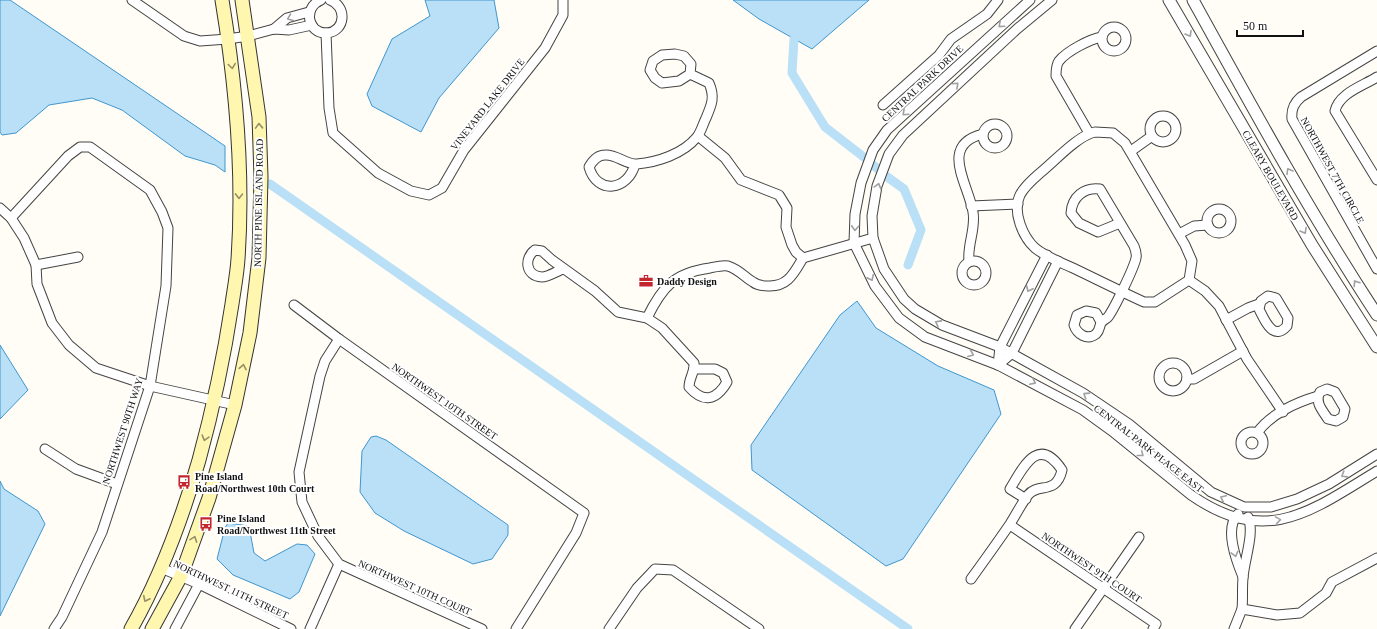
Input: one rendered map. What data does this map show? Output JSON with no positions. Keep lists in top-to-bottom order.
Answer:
{
  "streets": {
    "main road": ["NORTH PINE ISLAND ROAD"],
    "street": [
      "CENTRAL PARK DRIVE",
      "VINEYARD LAKE DRIVE",
      "NORTHWEST 7TH CIRCLE",
      "CLEARY BOULEVARD",
      "NORTHWEST 10TH STREET",
      "NORTHWEST 90TH WAY",
      "CENTRAL PARK PLACE EAST",
      "NORTHWEST 9TH COURT",
      "NORTHWEST 10TH COURT",
      "NORTHWEST 11TH STREET"
    ]
  },
  "crossings": [
    ["CENTRAL PARK DRIVE", "CENTRAL PARK PLACE EAST"],
    ["NORTH PINE ISLAND ROAD", "NORTHWEST 11TH STREET"]
  ],
  "places": {
    "office": ["Daddy Design"],
    "bus stop": ["Pine Island Road/Northwest 10th Court", "Pine Island Road/Northwest 11th Street"]
  },
  "scale_bar": "50 m"
}
